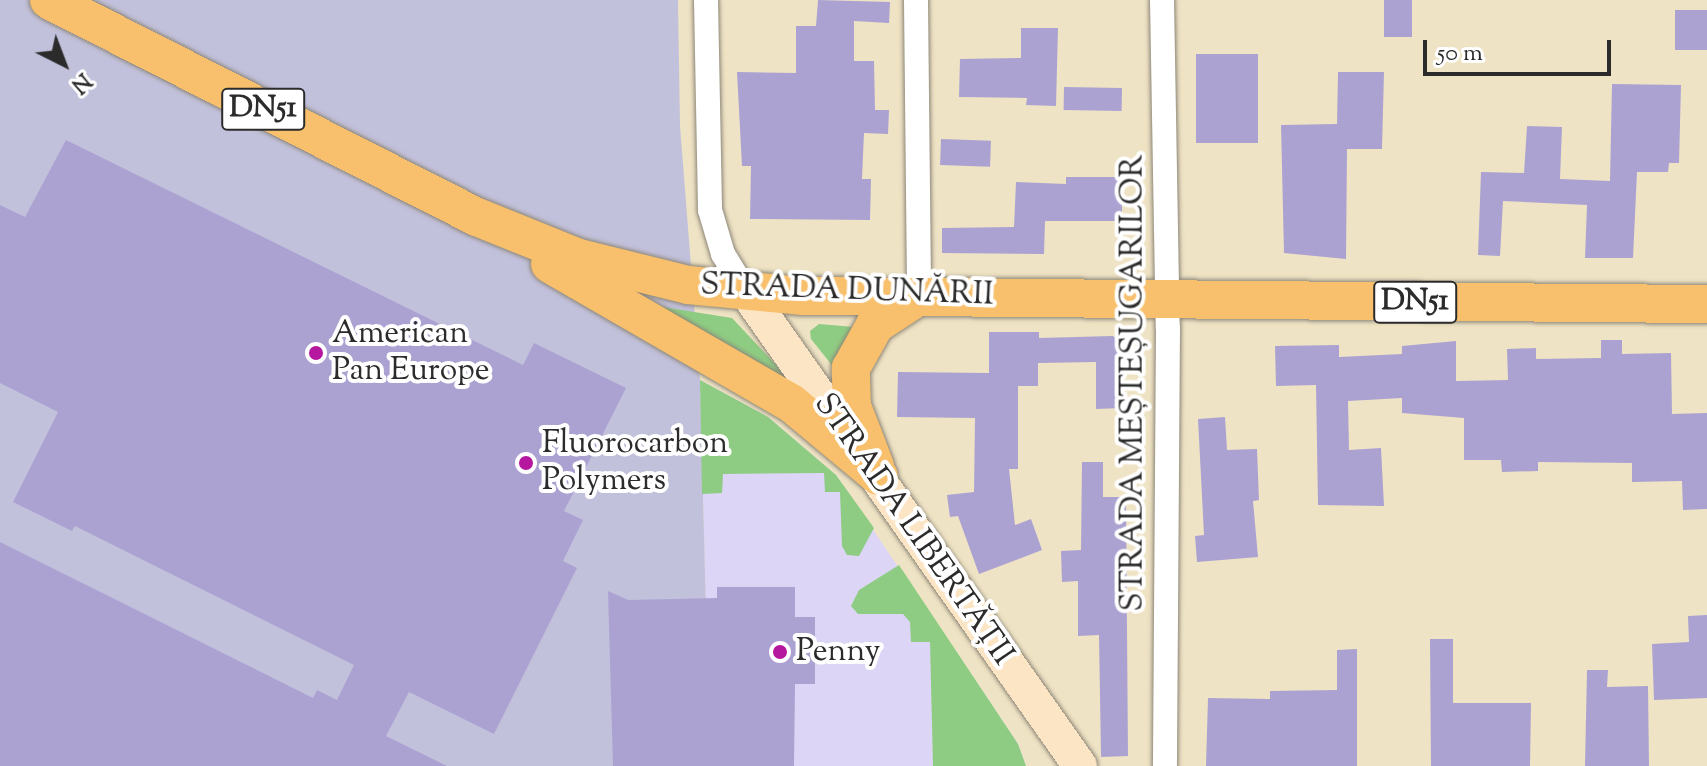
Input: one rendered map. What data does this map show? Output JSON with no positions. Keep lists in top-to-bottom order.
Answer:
{
  "streets": {
    "main road": ["DN51", "STRADA DUNĂRII"],
    "street": ["STRADA MEȘTEȘUGARILOR", "STRADA LIBERTĂȚII"]
  },
  "crossings": [
    ["STRADA DUNĂRII", "STRADA MEȘTEȘUGARILOR"],
    ["STRADA DUNĂRII", "STRADA LIBERTĂȚII"]
  ],
  "places": ["American Pan Europe", "Fluorocarbon Polymers", "Penny"],
  "scale_bar": "50 m",
  "north": "bottom right"
}
